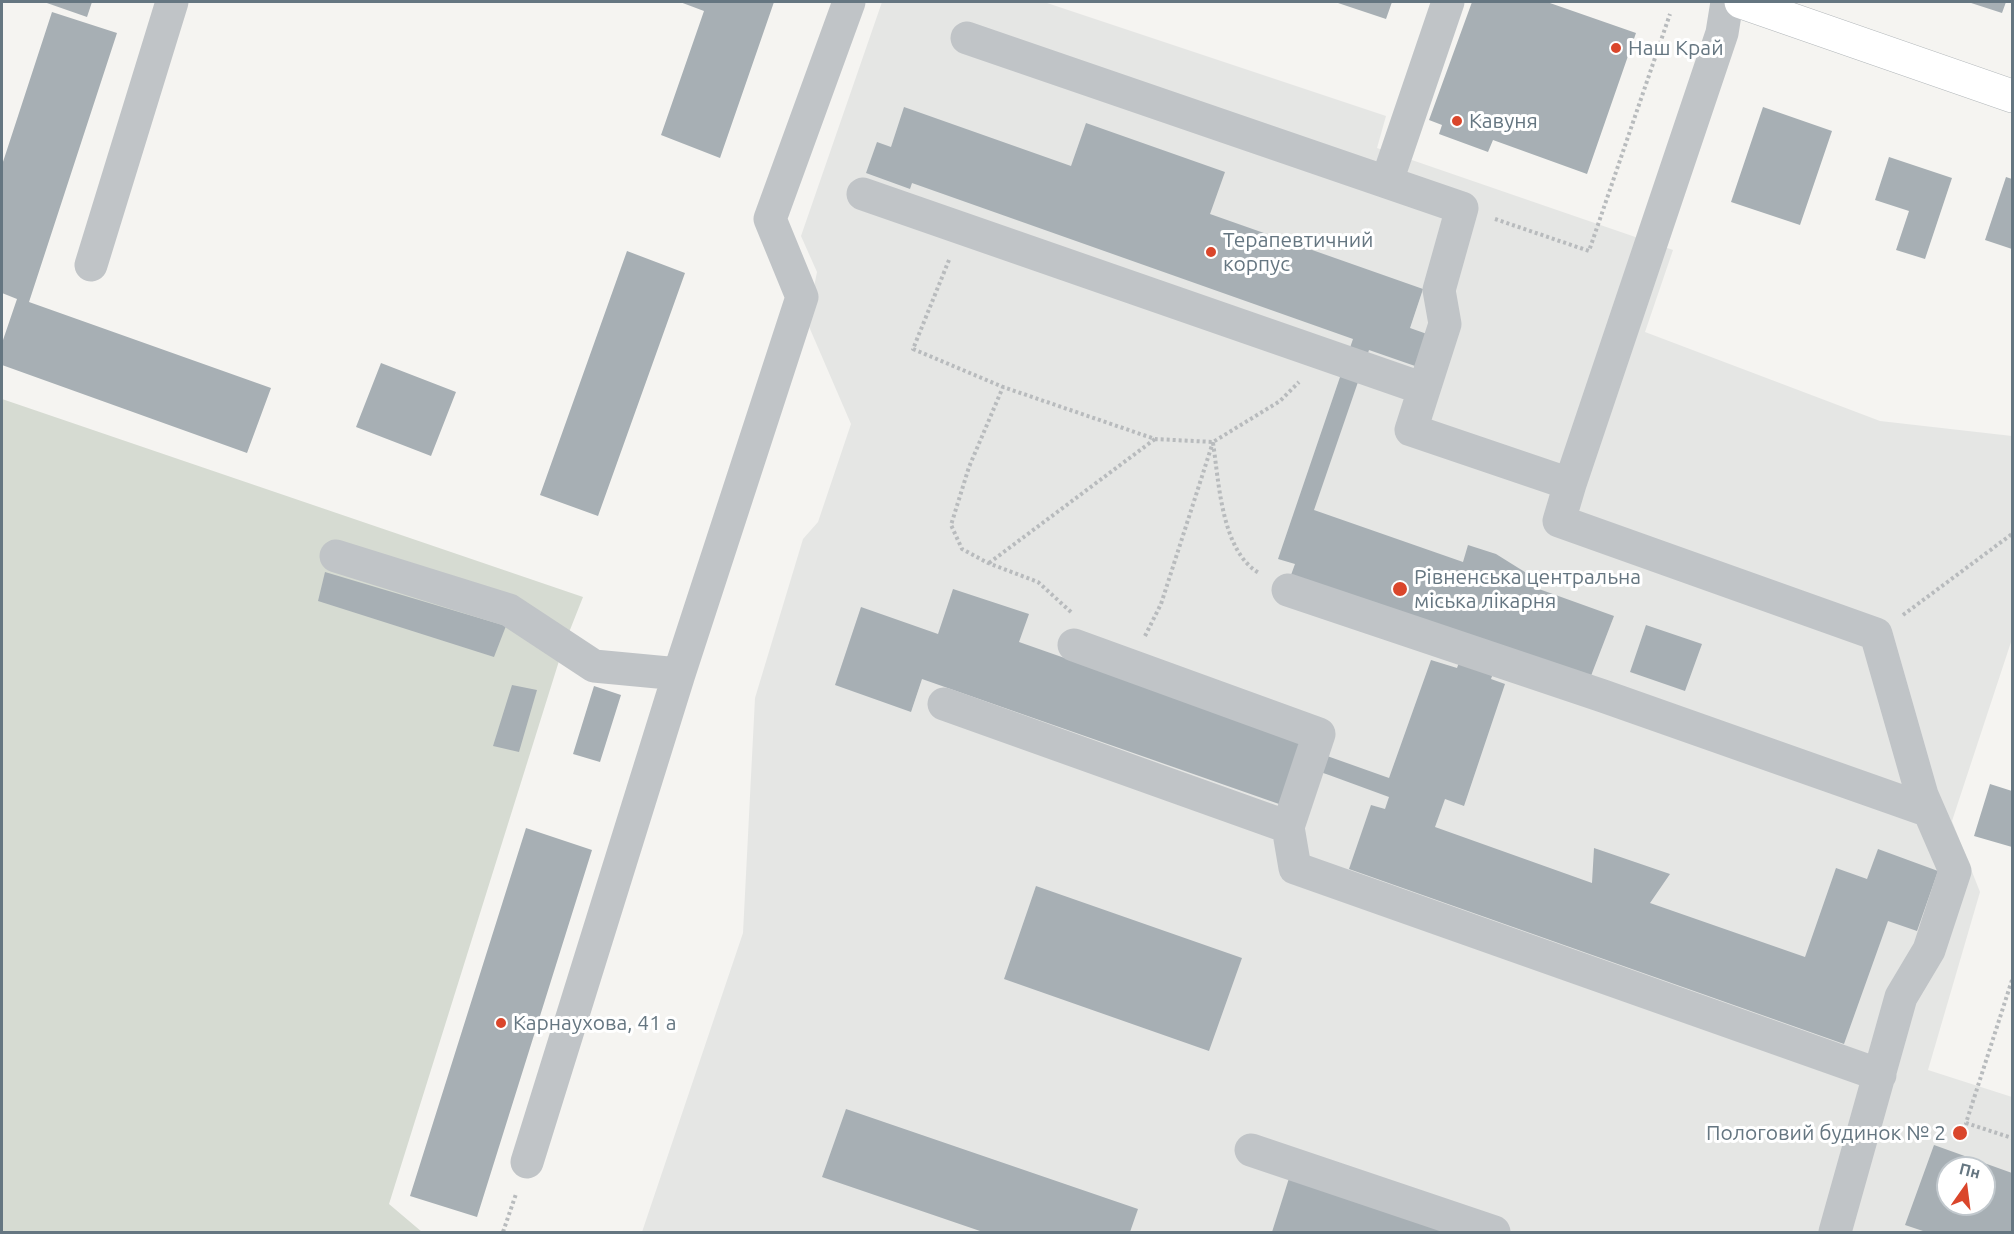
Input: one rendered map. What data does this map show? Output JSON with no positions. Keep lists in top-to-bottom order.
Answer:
{
  "places": [
    "Наш Край",
    "Кавуня",
    "Терапевтичний корпус",
    "Рівненська центральна міська лікарня",
    "Карнаухова, 41 а",
    "Пологовий будинок № 2"
  ],
  "north": "top"
}
